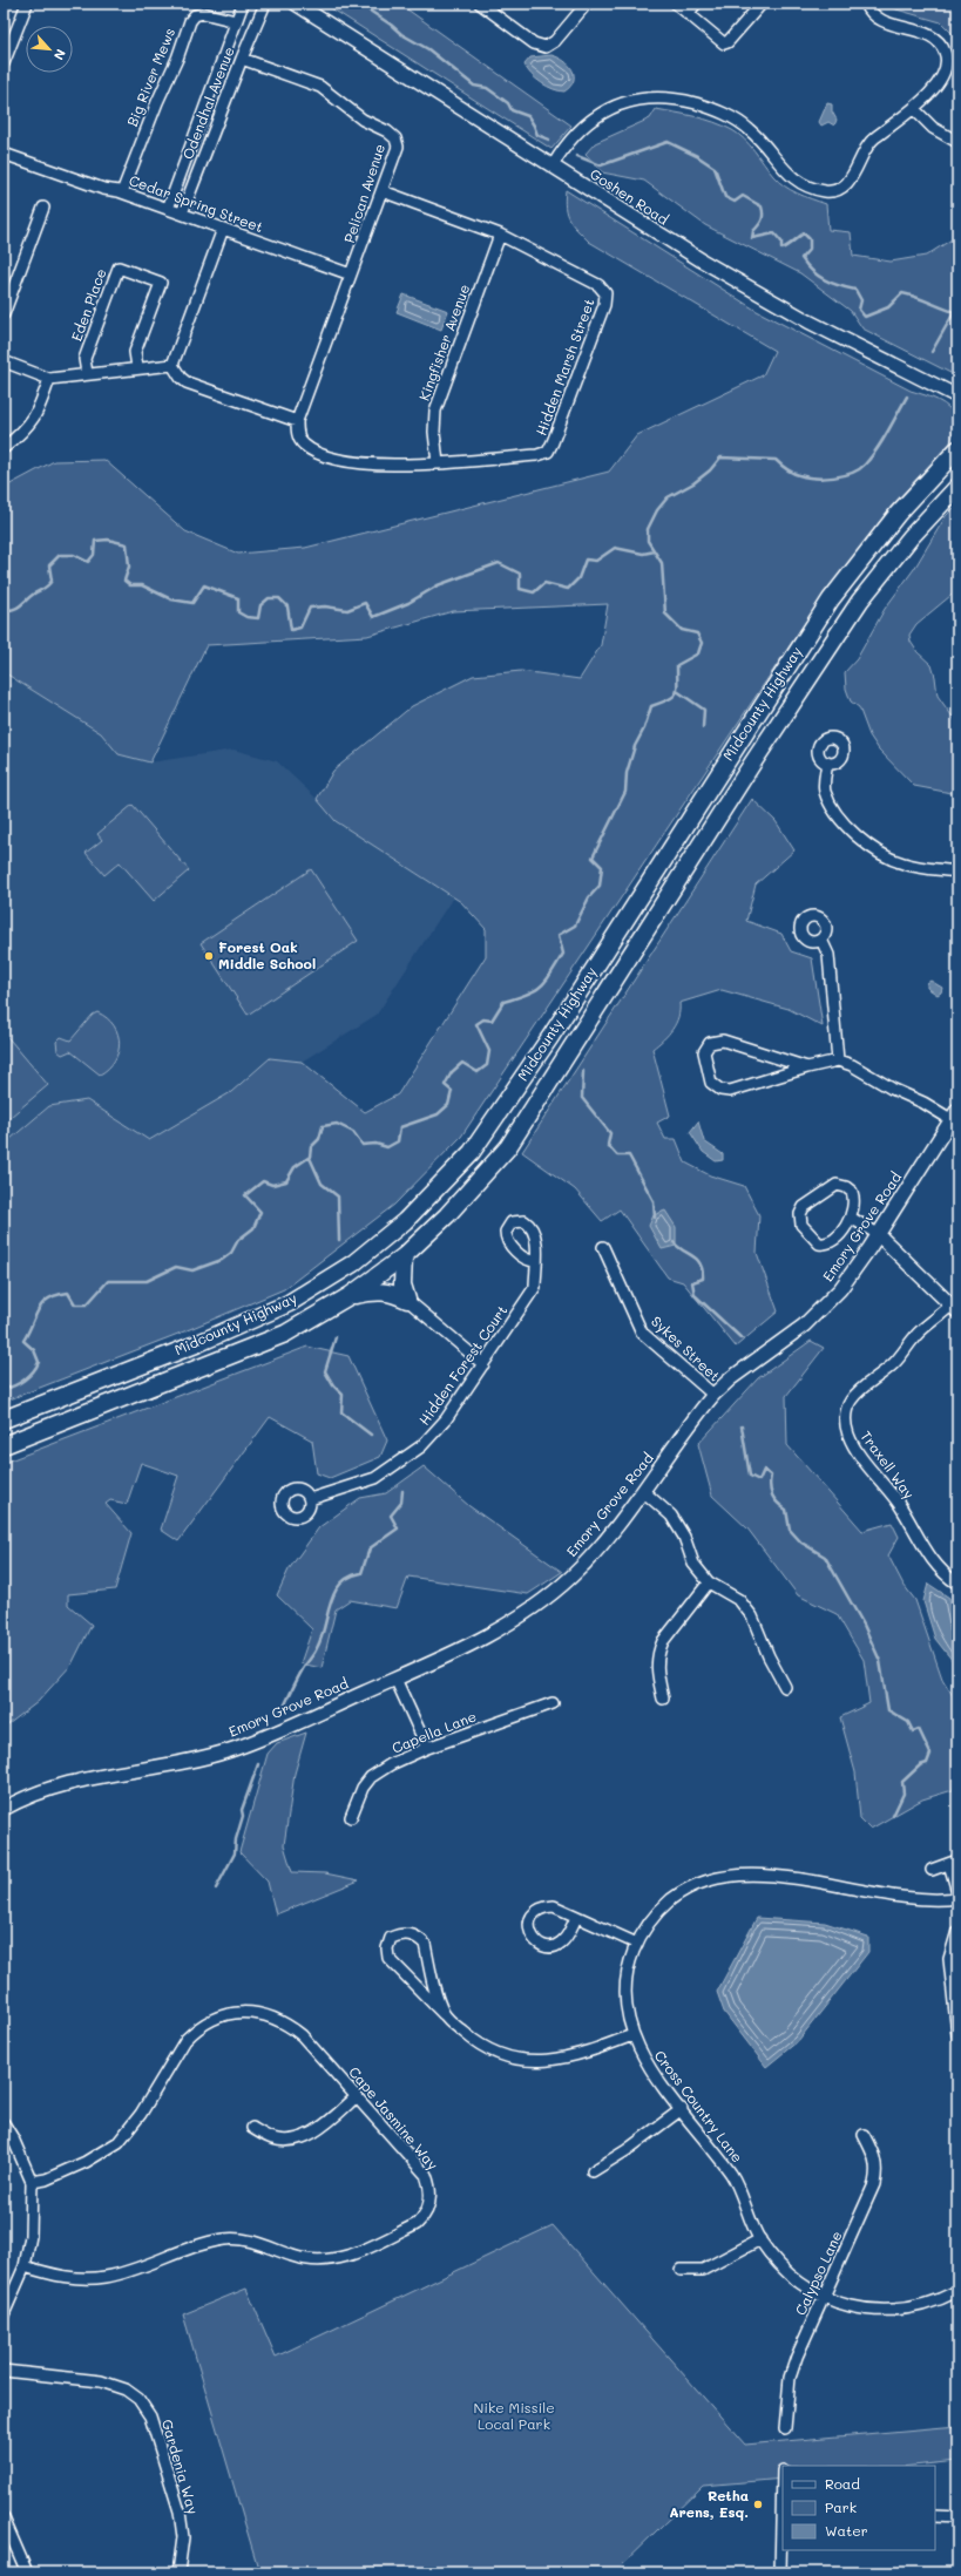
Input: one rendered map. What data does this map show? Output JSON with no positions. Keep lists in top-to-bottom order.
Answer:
{
  "streets": {
    "main road": ["Midcounty Highway"],
    "street": [
      "Big River Mews",
      "Odendhal Avenue",
      "Pelican Avenue",
      "Goshen Road",
      "Cedar Spring Street",
      "Eden Place",
      "Kingfisher Avenue",
      "Hidden Marsh Street",
      "Emory Grove Road",
      "Sykes Street",
      "Hidden Forest Court",
      "Traxell Way",
      "Capella Lane",
      "Cross Country Lane",
      "Cape Jasmine Way",
      "Calypso Lane",
      "Gardenia Way"
    ]
  },
  "crossings": [
    ["Big River Mews", "Odendhal Avenue"],
    ["Big River Mews", "Cedar Spring Street"],
    ["Odendhal Avenue", "Pelican Avenue"],
    ["Odendhal Avenue", "Cedar Spring Street"],
    ["Pelican Avenue", "Cedar Spring Street"],
    ["Pelican Avenue", "Hidden Marsh Street"],
    ["Kingfisher Avenue", "Hidden Marsh Street"],
    ["Emory Grove Road", "Sykes Street"],
    ["Cross Country Lane", "Calypso Lane"]
  ],
  "parks": ["Nike Missile Local Park"],
  "places": ["Forest Oak Middle School", "Retha Arens, Esq."],
  "legend": ["Road", "Park", "Water"],
  "north": "bottom right"
}
